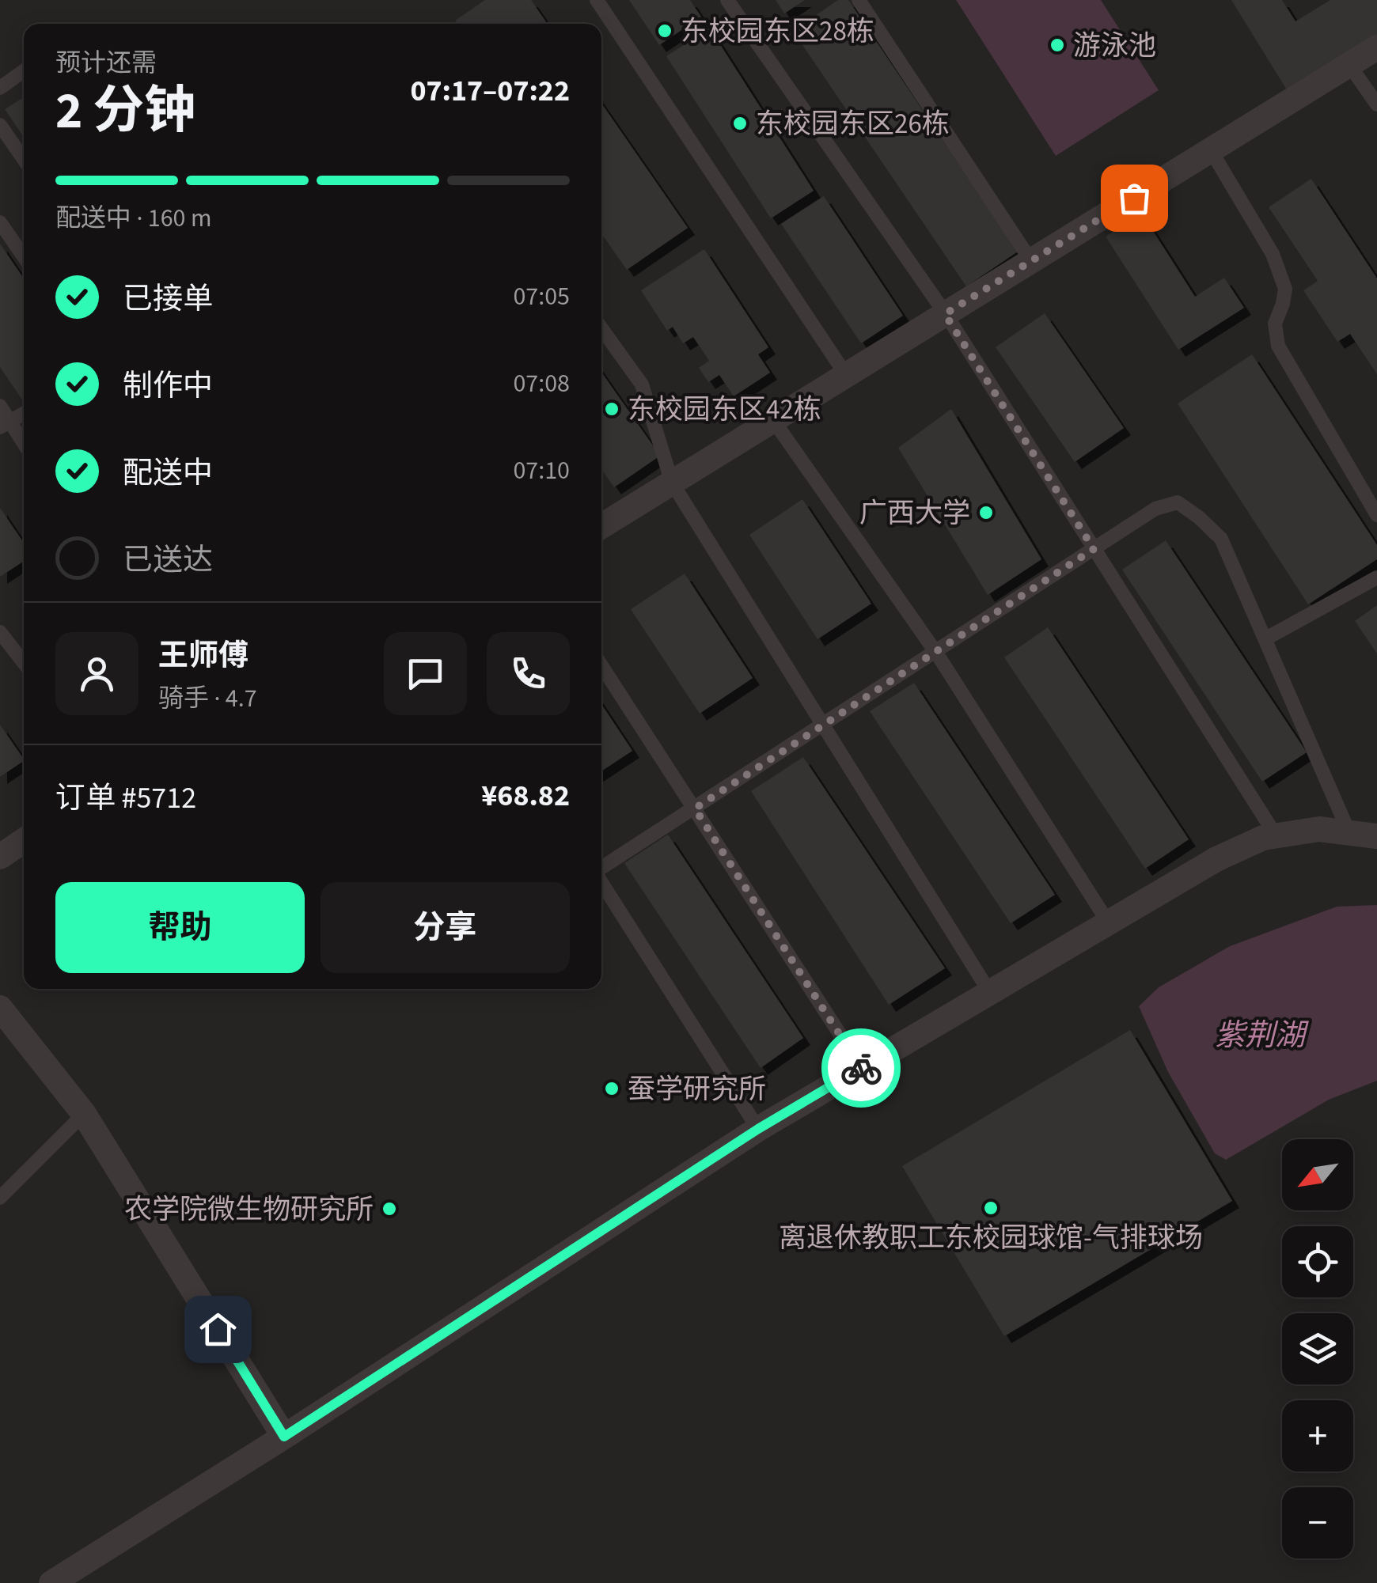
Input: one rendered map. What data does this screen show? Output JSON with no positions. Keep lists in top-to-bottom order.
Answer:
{
  "water": ["紫荆湖"],
  "places": [
    "东校园东区28栋",
    "游泳池",
    "东校园东区26栋",
    "东校园东区42栋",
    "广西大学",
    "蚕学研究所",
    "离退休教职工东校园球馆-气排球场",
    "农学院微生物研究所"
  ],
  "north": "bottom left",
  "page": {
    "heading": ["2 分钟", "预计还需", "07:17–07:22"],
    "panel": [
      "王师傅",
      "骑手 · 4.7",
      "订单 #5712",
      "¥68.82"
    ],
    "bar": "配送中 · 160 m",
    "list": [
      ["已接单", "07:05"],
      ["制作中", "07:08"],
      ["配送中", "07:10"],
      "已送达"
    ],
    "buttons": ["帮助", "分享"],
    "map_buttons": ["+", "−"]
  }
}
